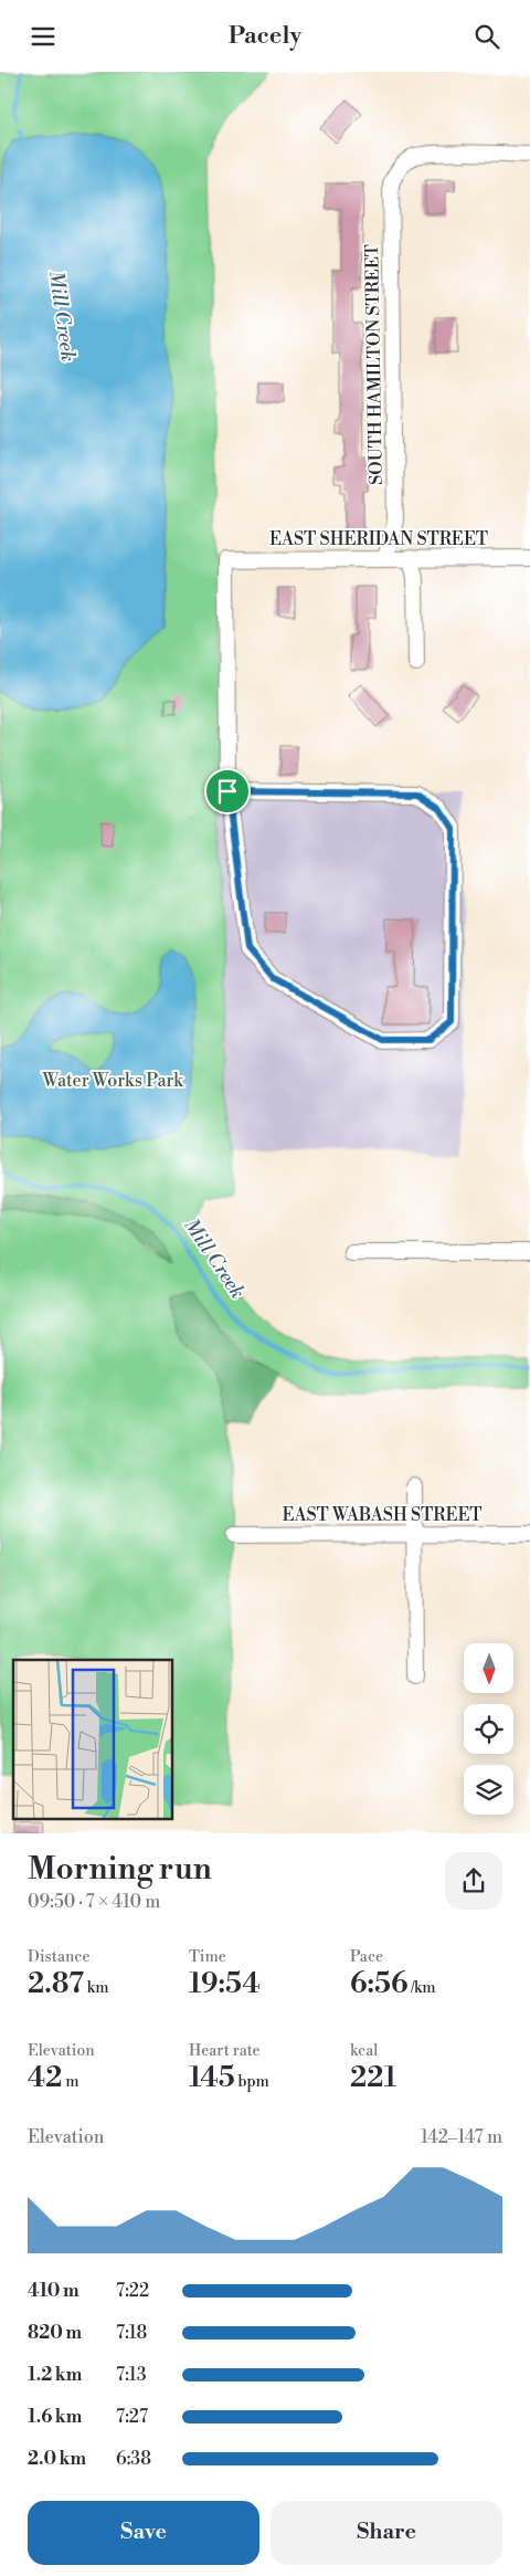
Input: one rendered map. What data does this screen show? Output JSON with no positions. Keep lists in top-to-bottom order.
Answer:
{
  "streets": {
    "street": ["SOUTH HAMILTON STREET", "EAST SHERIDAN STREET", "EAST WABASH STREET"]
  },
  "crossings": [
    ["SOUTH HAMILTON STREET", "EAST SHERIDAN STREET"]
  ],
  "water": ["Mill Creek"],
  "parks": ["Water Works Park"],
  "north": "bottom",
  "page": {
    "header": "Pacely",
    "heading": ["Morning run", "09:50 · 7 × 410 m"],
    "stats": [
      ["Distance", "2.87 km"],
      ["Time", "19:54"],
      ["Pace", "6:56 /km"],
      ["Elevation", "42 m"],
      ["Heart rate", "145 bpm"],
      ["kcal", "221"]
    ],
    "chart": ["Elevation", "142–147 m"],
    "list": [
      {
        "name": "410 m",
        "note": "7:22"
      },
      {
        "name": "820 m",
        "note": "7:18"
      },
      {
        "name": "1.2 km",
        "note": "7:13"
      },
      {
        "name": "1.6 km",
        "note": "7:27"
      },
      {
        "name": "2.0 km",
        "note": "6:38"
      }
    ],
    "buttons": ["Save", "Share"]
  }
}
